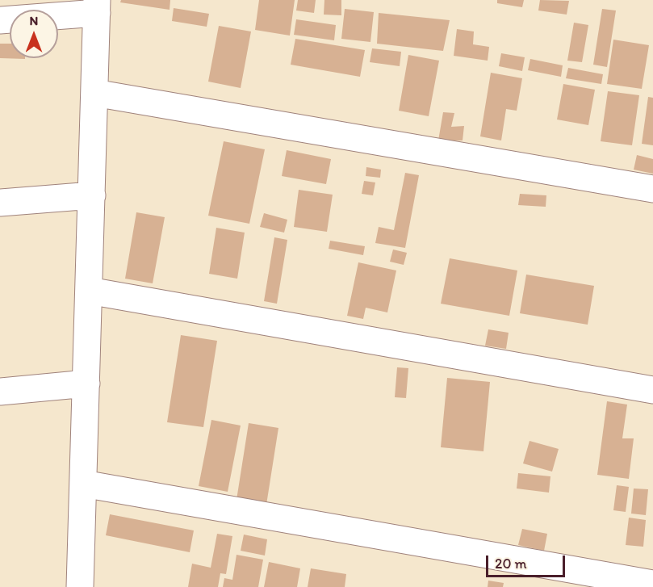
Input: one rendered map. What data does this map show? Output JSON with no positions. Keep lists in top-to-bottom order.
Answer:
{
  "scale_bar": "20 m",
  "north": "top"
}
